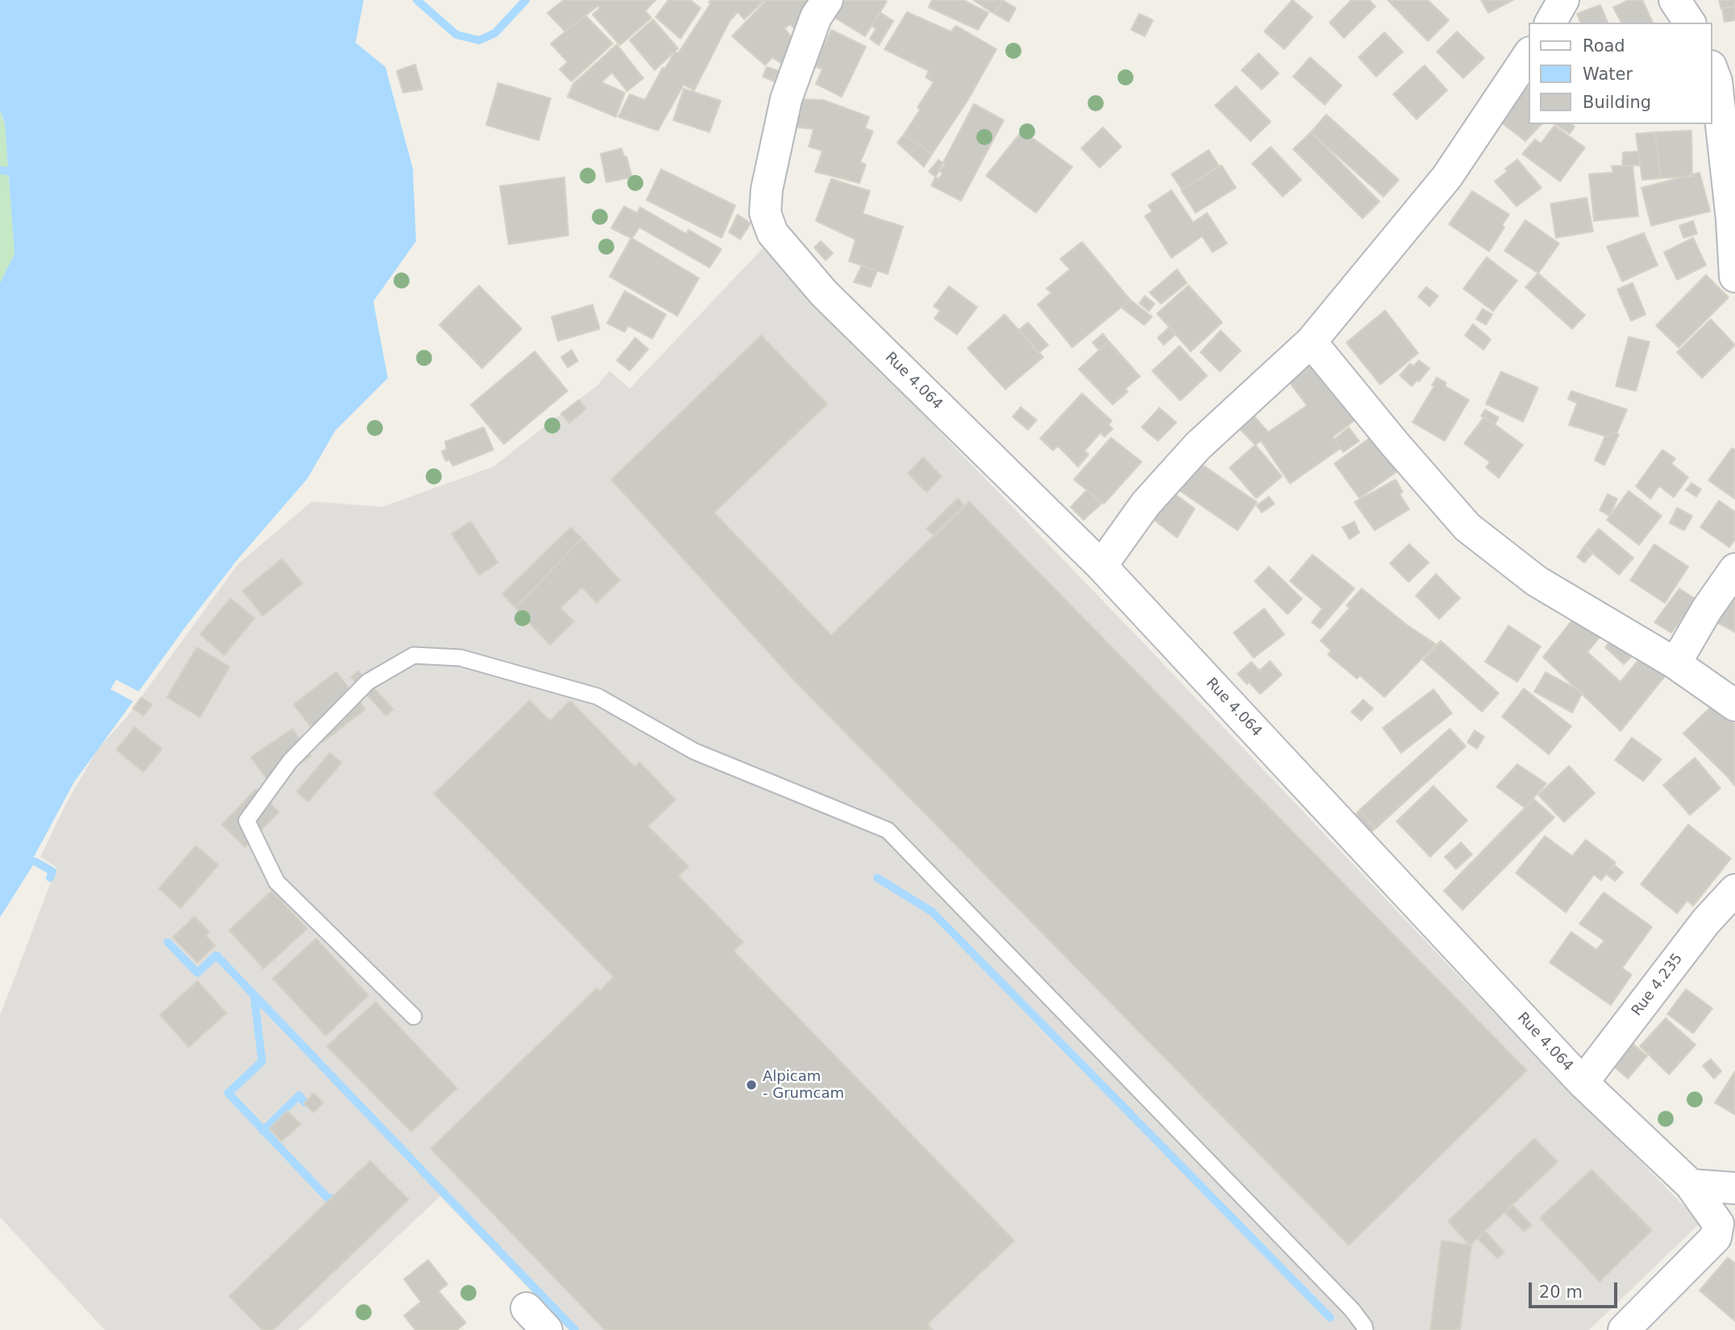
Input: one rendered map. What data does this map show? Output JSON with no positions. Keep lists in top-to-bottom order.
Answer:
{
  "streets": {
    "street": ["Rue 4.064", "Rue 4.235"]
  },
  "crossings": [
    ["Rue 4.064", "Rue 4.235"]
  ],
  "places": ["Alpicam - Grumcam"],
  "legend": ["Road", "Water", "Building"],
  "scale_bar": "20 m"
}
